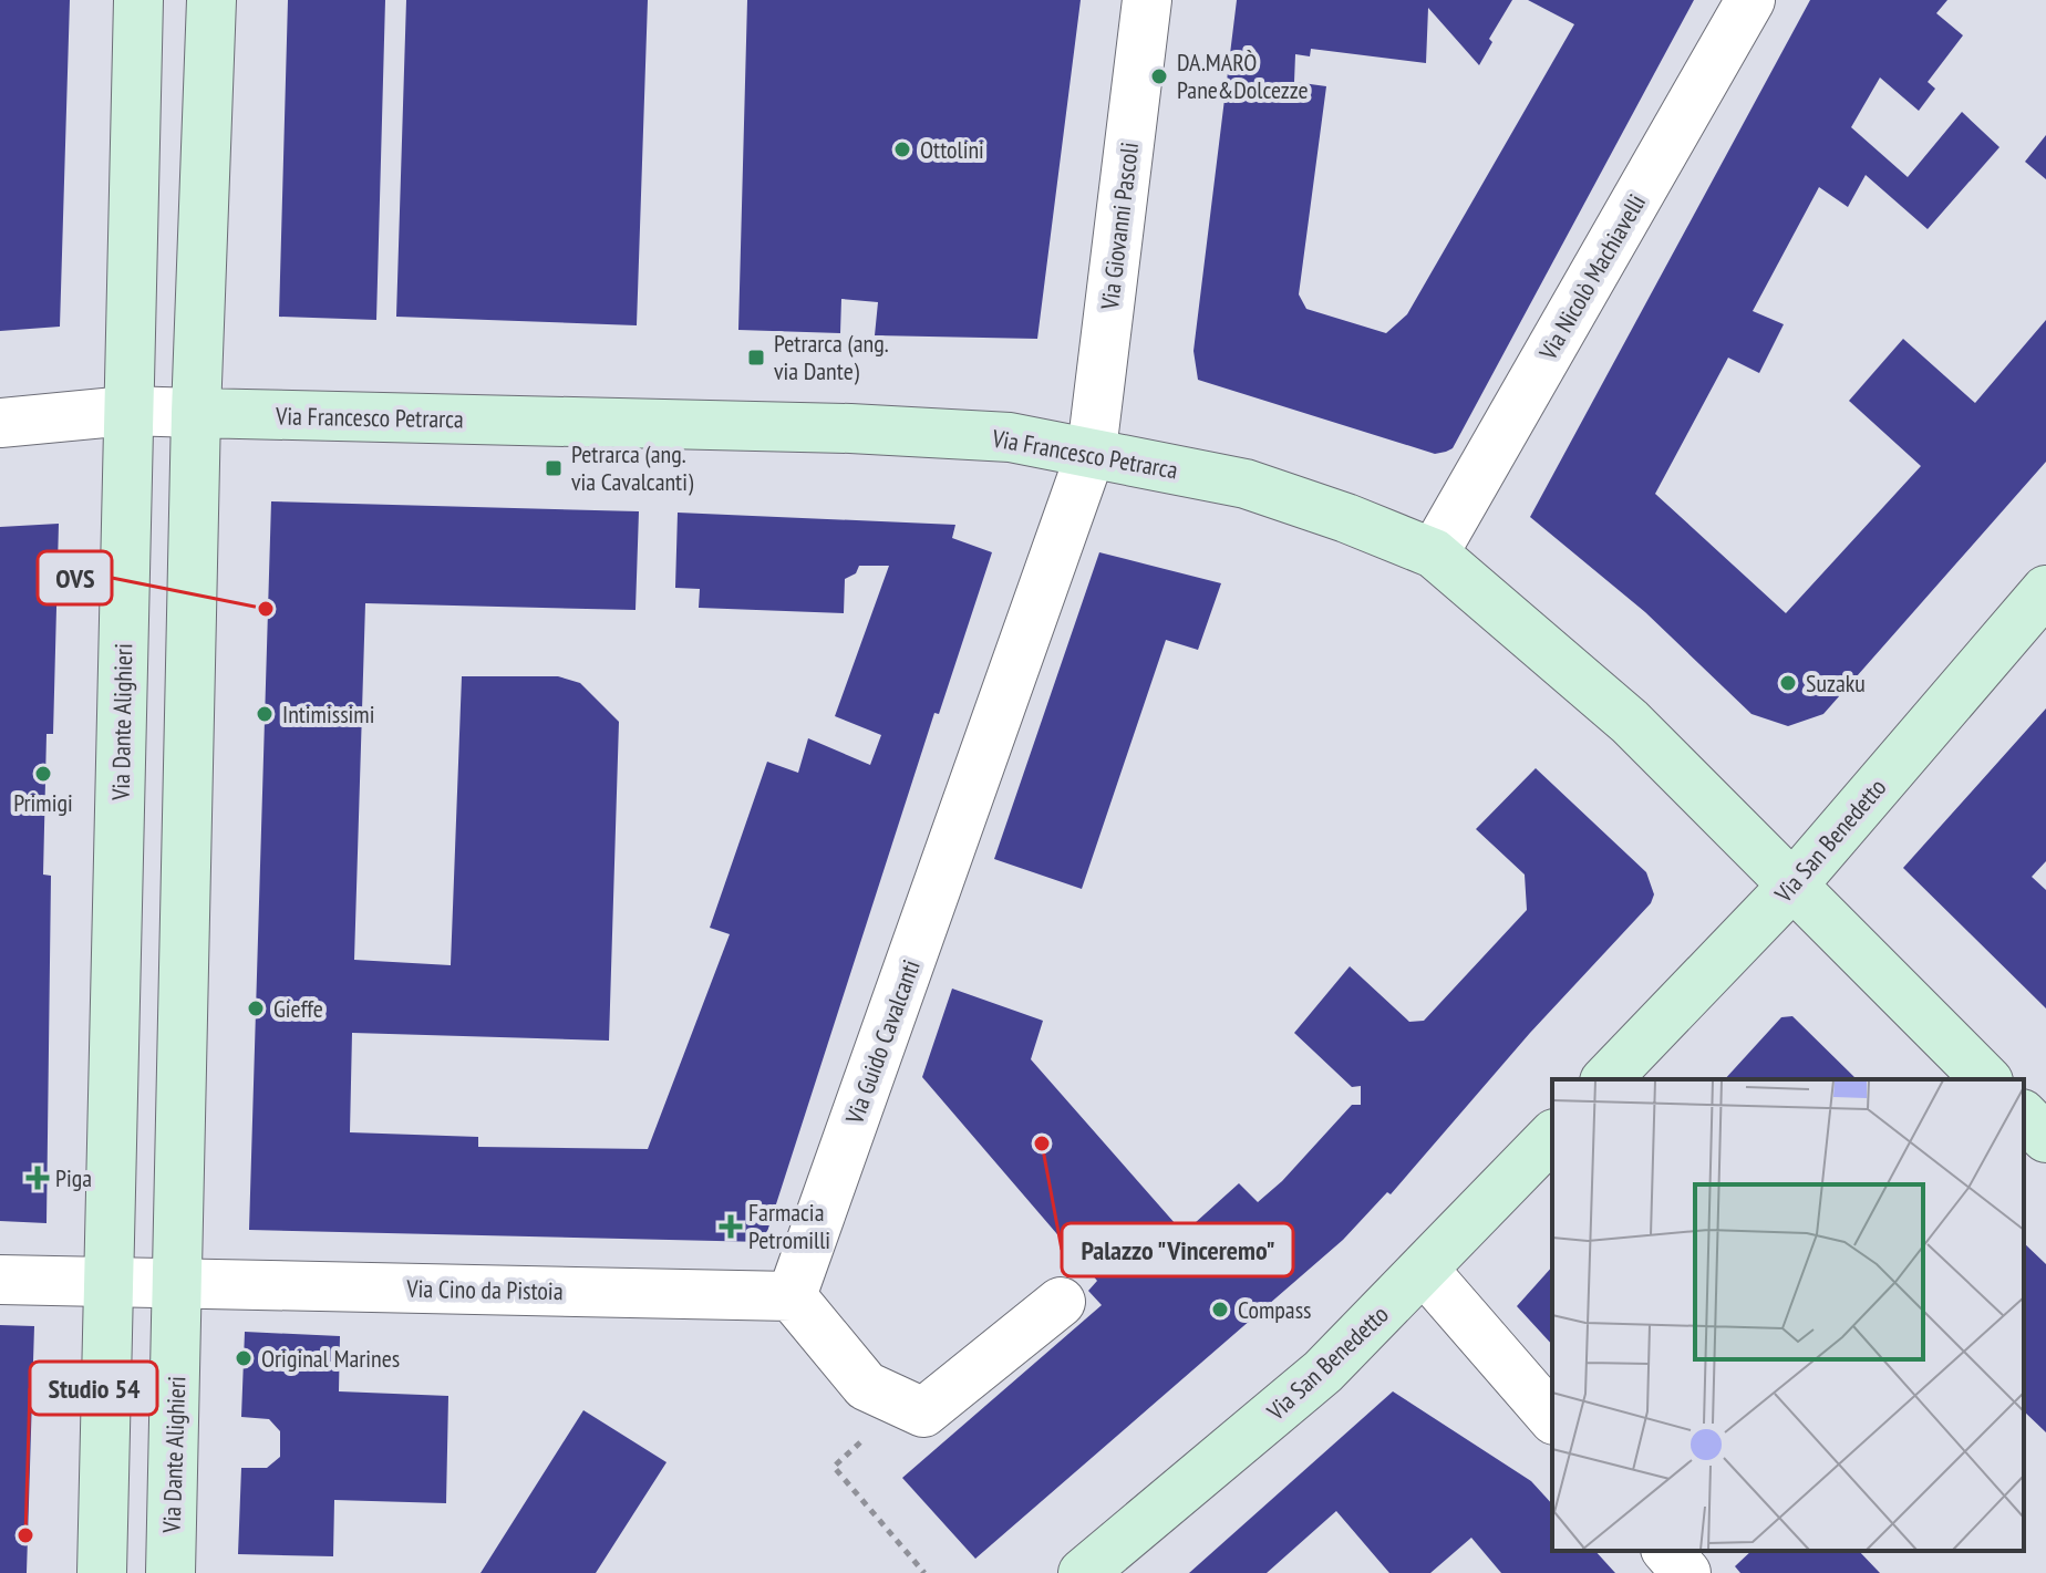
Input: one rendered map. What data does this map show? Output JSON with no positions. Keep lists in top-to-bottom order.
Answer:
{
  "streets": {
    "street": [
      "Via Giovanni Pascoli",
      "Via Nicolò Machiavelli",
      "Via Francesco Petrarca",
      "Via Dante Alighieri",
      "Via San Benedetto",
      "Via Guido Cavalcanti",
      "Via Cino da Pistoia"
    ]
  },
  "crossings": [
    ["Via Giovanni Pascoli", "Via Francesco Petrarca"],
    ["Via Giovanni Pascoli", "Via Guido Cavalcanti"],
    ["Via Nicolò Machiavelli", "Via Francesco Petrarca"],
    ["Via Francesco Petrarca", "Via Dante Alighieri"],
    ["Via Francesco Petrarca", "Via San Benedetto"],
    ["Via Francesco Petrarca", "Via Guido Cavalcanti"],
    ["Via Dante Alighieri", "Via Cino da Pistoia"],
    ["Via Guido Cavalcanti", "Via Cino da Pistoia"]
  ],
  "places": {
    "other": [
      "DA.MARÒ Pane&Dolcezze",
      "Ottolini",
      "OVS",
      "Suzaku",
      "Intimissimi",
      "Primigi",
      "Gieffe",
      "Palazzo \"Vinceremo\"",
      "Compass",
      "Original Marines",
      "Studio 54"
    ],
    "transit": ["Petrarca (ang. via Dante)", "Petrarca (ang. via Cavalcanti)"],
    "health": ["Piga", "Farmacia Petromilli"]
  }
}
